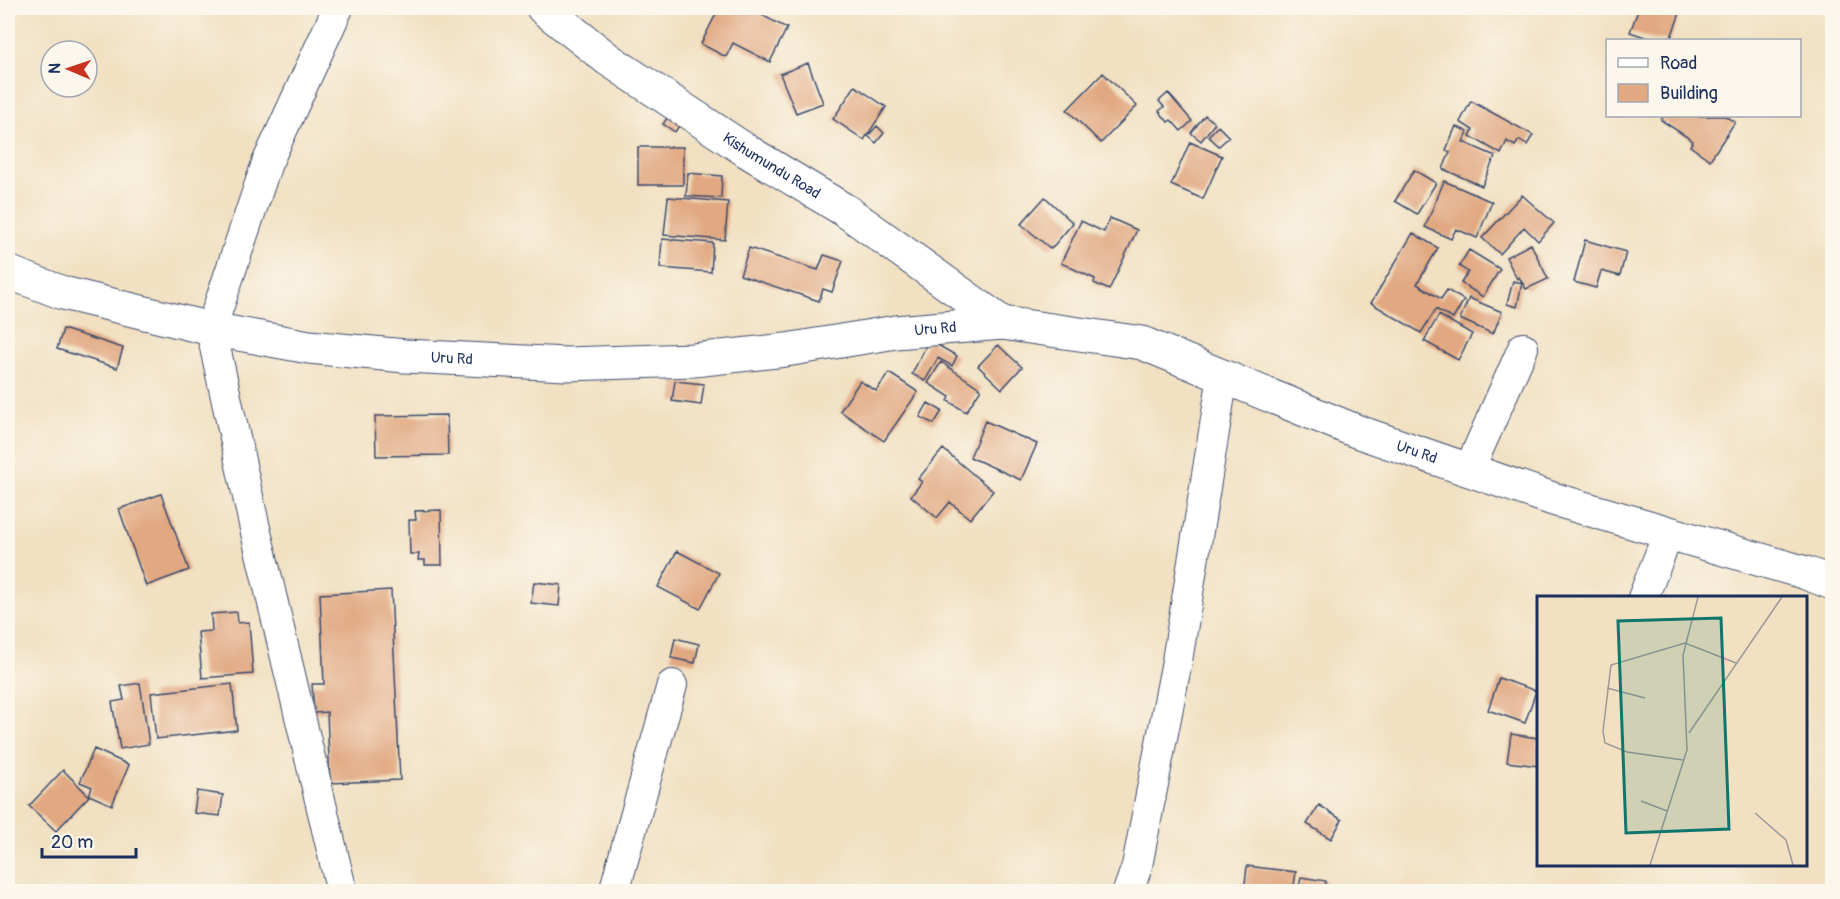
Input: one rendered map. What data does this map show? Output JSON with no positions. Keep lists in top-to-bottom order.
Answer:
{
  "streets": {
    "street": ["Kishumundu Road", "Uru Rd"]
  },
  "crossings": [
    ["Kishumundu Road", "Uru Rd"]
  ],
  "legend": ["Road", "Building"],
  "scale_bar": "20 m",
  "north": "left"
}
